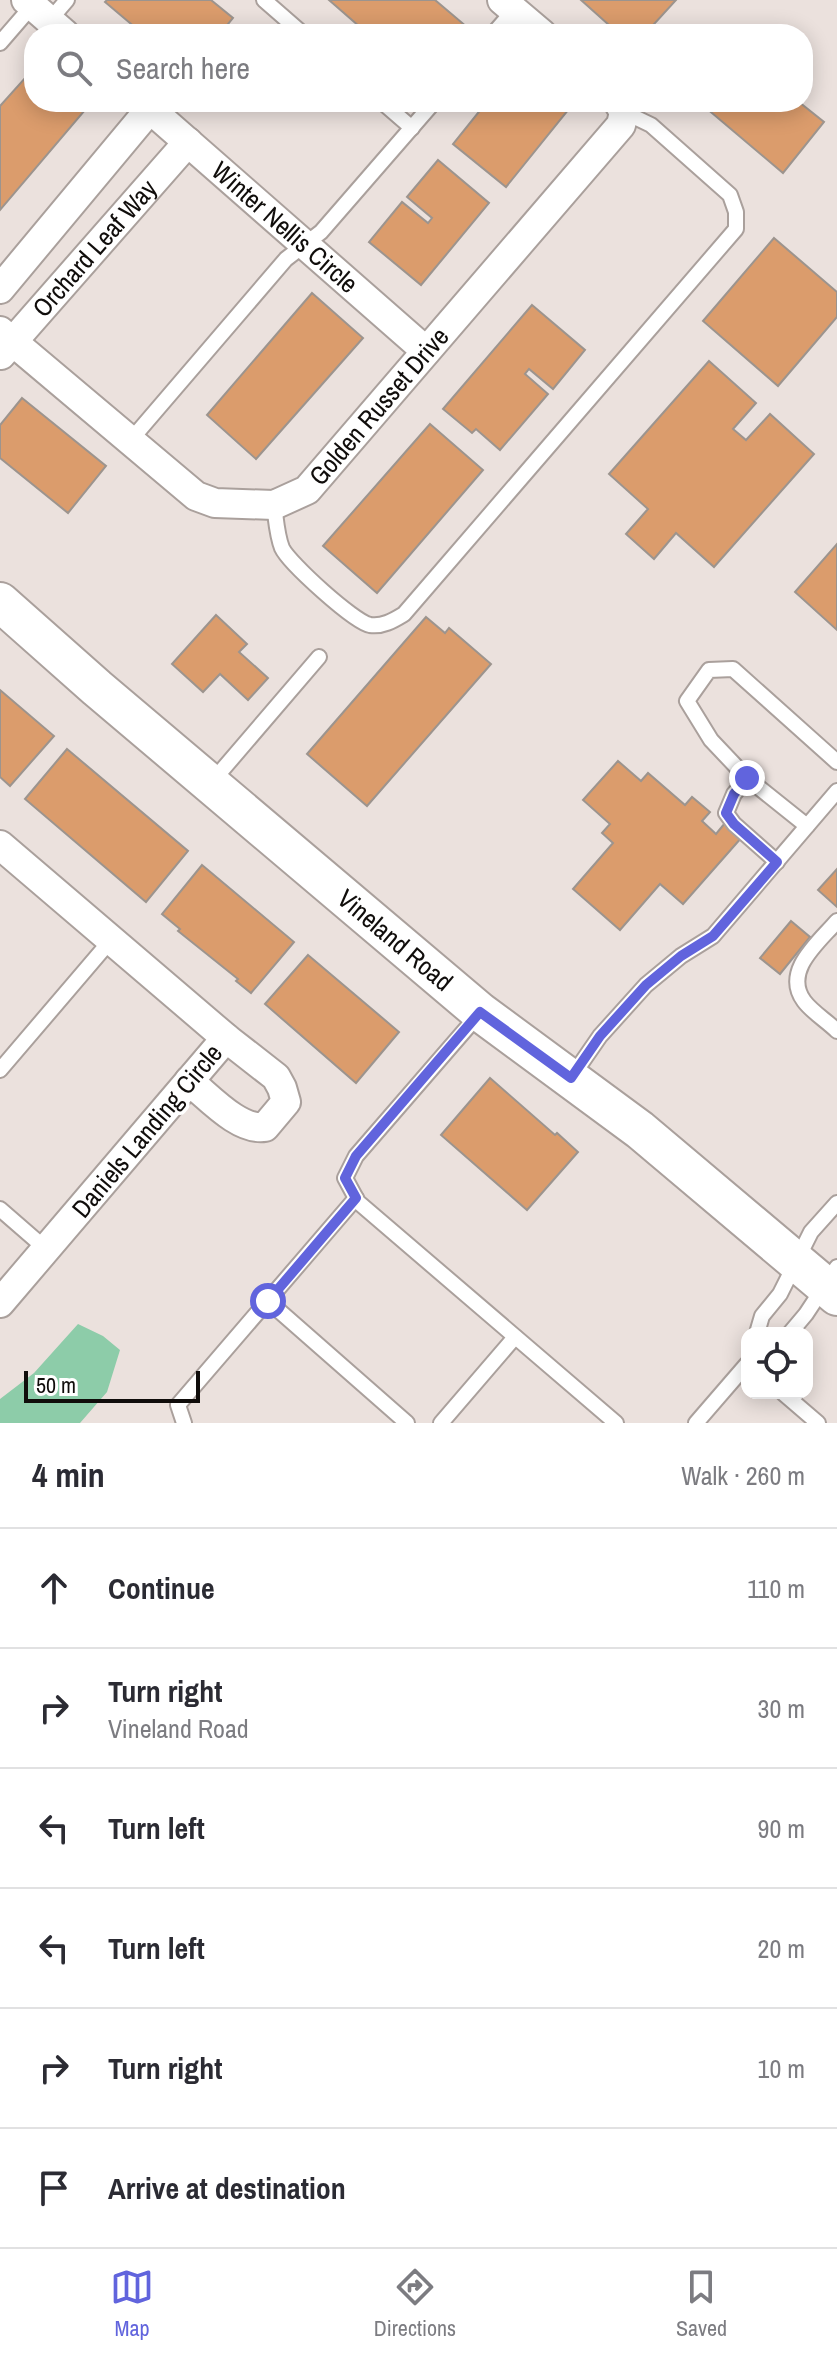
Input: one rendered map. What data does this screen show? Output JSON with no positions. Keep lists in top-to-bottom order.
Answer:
{
  "streets": {
    "main road": ["Vineland Road"],
    "street": [
      "Winter Nellis Circle",
      "Orchard Leaf Way",
      "Golden Russet Drive",
      "Daniels Landing Circle"
    ]
  },
  "crossings": [
    ["Winter Nellis Circle", "Orchard Leaf Way"],
    ["Winter Nellis Circle", "Golden Russet Drive"],
    ["Orchard Leaf Way", "Golden Russet Drive"]
  ],
  "scale_bar": "50 m",
  "page": {
    "search": "Search here",
    "scale": "50 m",
    "heading": ["4 min", "Walk · 260 m"],
    "list": [
      ["Continue", "110 m"],
      ["Turn right", "Vineland Road", "30 m"],
      ["Turn left", "90 m"],
      ["Turn left", "20 m"],
      ["Turn right", "10 m"],
      "Arrive at destination"
    ],
    "nav": ["Map", "Directions", "Saved"]
  }
}
